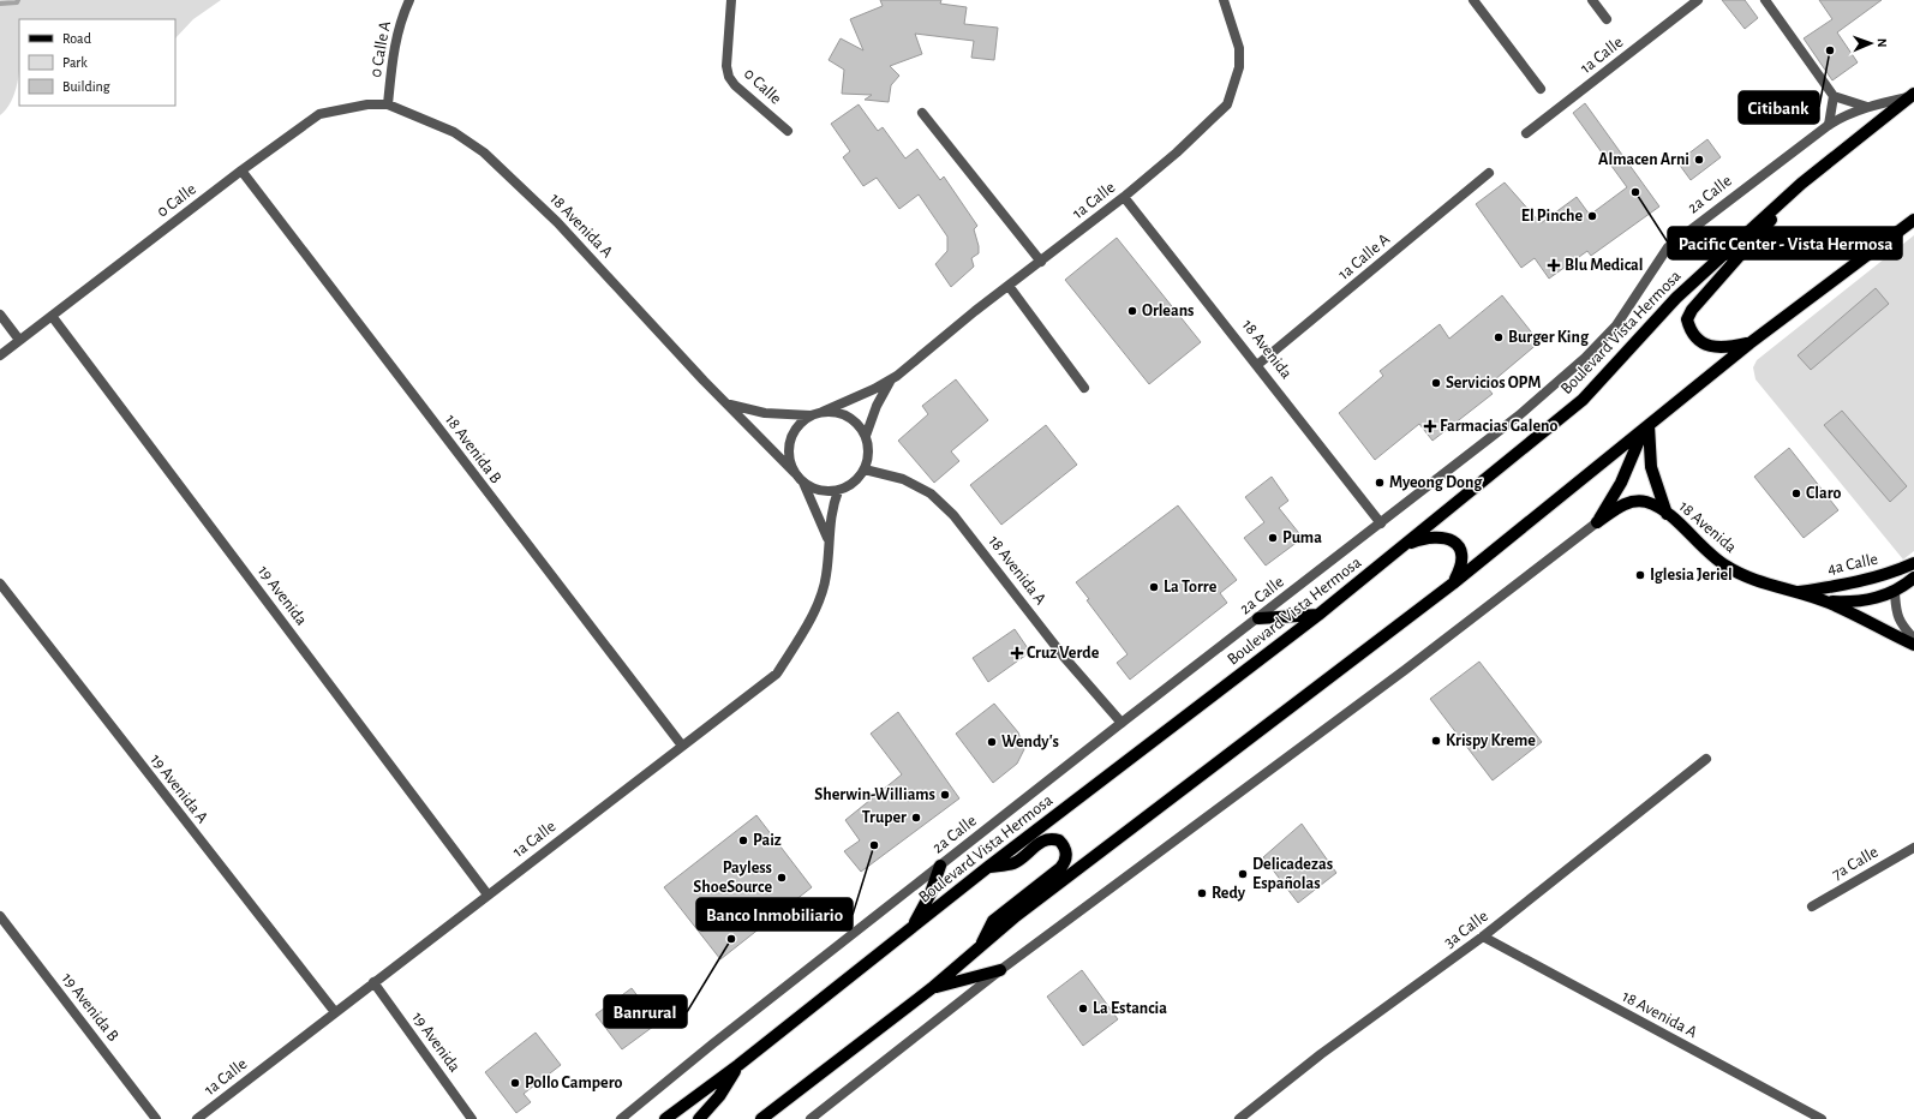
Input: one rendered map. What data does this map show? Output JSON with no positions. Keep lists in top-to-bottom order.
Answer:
{
  "streets": {
    "main road": ["Boulevard Vista Hermosa", "18 Avenida", "4a Calle"],
    "street": [
      "0 Calle A",
      "1a Calle",
      "0 Calle",
      "2a Calle",
      "18 Avenida A",
      "1a Calle A",
      "18 Avenida B",
      "19 Avenida",
      "19 Avenida A",
      "7a Calle",
      "3a Calle",
      "19 Avenida B"
    ]
  },
  "crossings": [
    ["0 Calle A", "0 Calle"],
    ["0 Calle A", "18 Avenida A"],
    ["1a Calle", "18 Avenida A"],
    ["1a Calle", "18 Avenida"],
    ["1a Calle", "18 Avenida B"],
    ["1a Calle", "19 Avenida"],
    ["1a Calle", "19 Avenida A"],
    ["0 Calle", "18 Avenida A"],
    ["0 Calle", "18 Avenida B"],
    ["0 Calle", "19 Avenida"],
    ["2a Calle", "18 Avenida A"],
    ["2a Calle", "Boulevard Vista Hermosa"],
    ["2a Calle", "18 Avenida"],
    ["18 Avenida A", "3a Calle"],
    ["1a Calle A", "18 Avenida"],
    ["18 Avenida", "4a Calle"]
  ],
  "places": {
    "other": [
      "Citibank",
      "Almacen Arni",
      "Pacific Center - Vista Hermosa",
      "El Pinche",
      "Orleans",
      "Burger King",
      "Servicios OPM",
      "Myeong Dong",
      "Claro",
      "Puma",
      "Iglesia Jeriel",
      "La Torre",
      "Krispy Kreme",
      "Wendy's",
      "Sherwin-Williams",
      "Truper",
      "Paiz",
      "Banco Inmobiliario",
      "Delicadezas Españolas",
      "Payless ShoeSource",
      "Redy",
      "Banrural",
      "La Estancia",
      "Pollo Campero"
    ],
    "health": ["Blu Medical", "Farmacias Galeno", "Cruz Verde"]
  },
  "legend": ["Road", "Park", "Building"],
  "north": "right"
}
